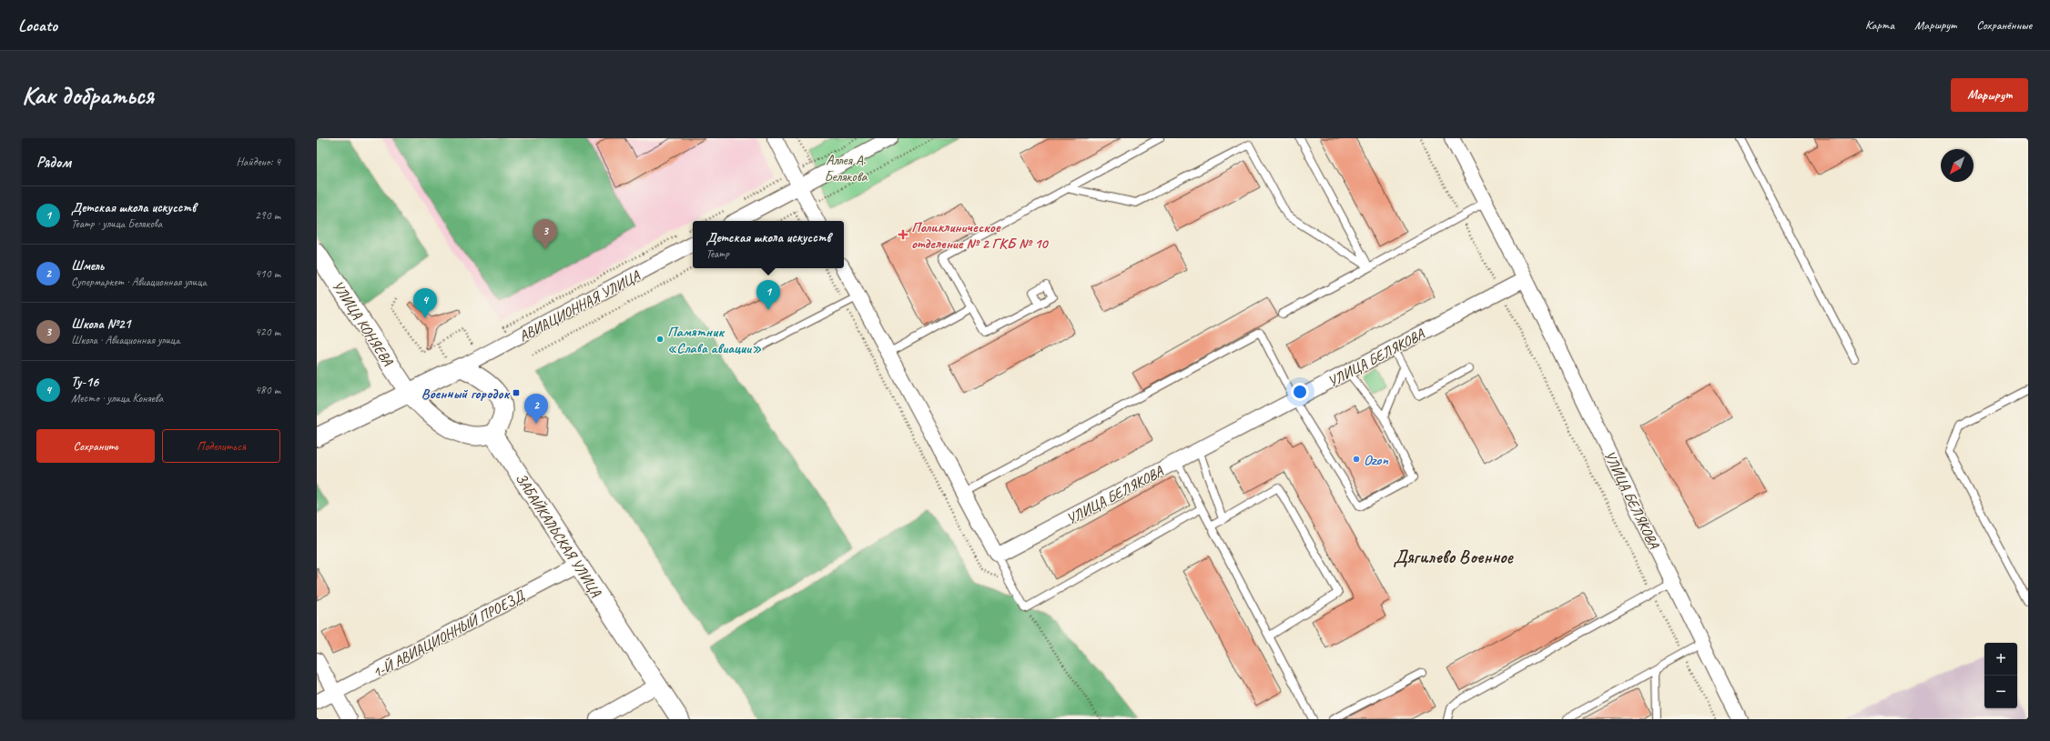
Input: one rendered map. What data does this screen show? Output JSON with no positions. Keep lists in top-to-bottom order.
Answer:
{
  "streets": {
    "street": [
      "АВИАЦИОННАЯ УЛИЦА",
      "УЛИЦА КОНЯЕВА",
      "УЛИЦА БЕЛЯКОВА",
      "ЗАБАЙКАЛЬСКАЯ УЛИЦА",
      "1-Й АВИАЦИОННЫЙ ПРОЕЗД"
    ]
  },
  "crossings": [
    ["АВИАЦИОННАЯ УЛИЦА", "УЛИЦА КОНЯЕВА"],
    ["ЗАБАЙКАЛЬСКАЯ УЛИЦА", "1-Й АВИАЦИОННЫЙ ПРОЕЗД"]
  ],
  "districts": ["Дягилево Военное"],
  "parks": ["Аллея А. Белякова"],
  "places": {
    "health": ["Поликлиническое отделение № 2 ГКБ № 10"],
    "other": ["Памятник «Слава авиации»", "Ozon"],
    "transit": ["Военный городок"]
  },
  "north": "bottom left",
  "page": {
    "header": "Locato",
    "nav": ["Карта", "Маршрут", "Сохранённые"],
    "buttons": [
      "Маршрут",
      ["Сохранить", "Поделиться"]
    ],
    "title": "Как добраться",
    "heading": ["Рядом", "Найдено: 4"],
    "list": [
      {
        "mark": "1",
        "name": "Детская школа искусств",
        "note": "Театр · улица Белякова",
        "value": "290 m"
      },
      {
        "mark": "2",
        "name": "Шмель",
        "note": "Супермаркет · Авиационная улица",
        "value": "410 m"
      },
      {
        "mark": "3",
        "name": "Школа №21",
        "note": "Школа · Авиационная улица",
        "value": "420 m"
      },
      {
        "mark": "4",
        "name": "Ту-16",
        "note": "Место · улица Коняева",
        "value": "480 m"
      }
    ],
    "pins": [
      "3",
      "1",
      "4",
      "2"
    ],
    "popup": ["Детская школа искусств", "Театр"],
    "map_buttons": ["+", "−"]
  }
}
